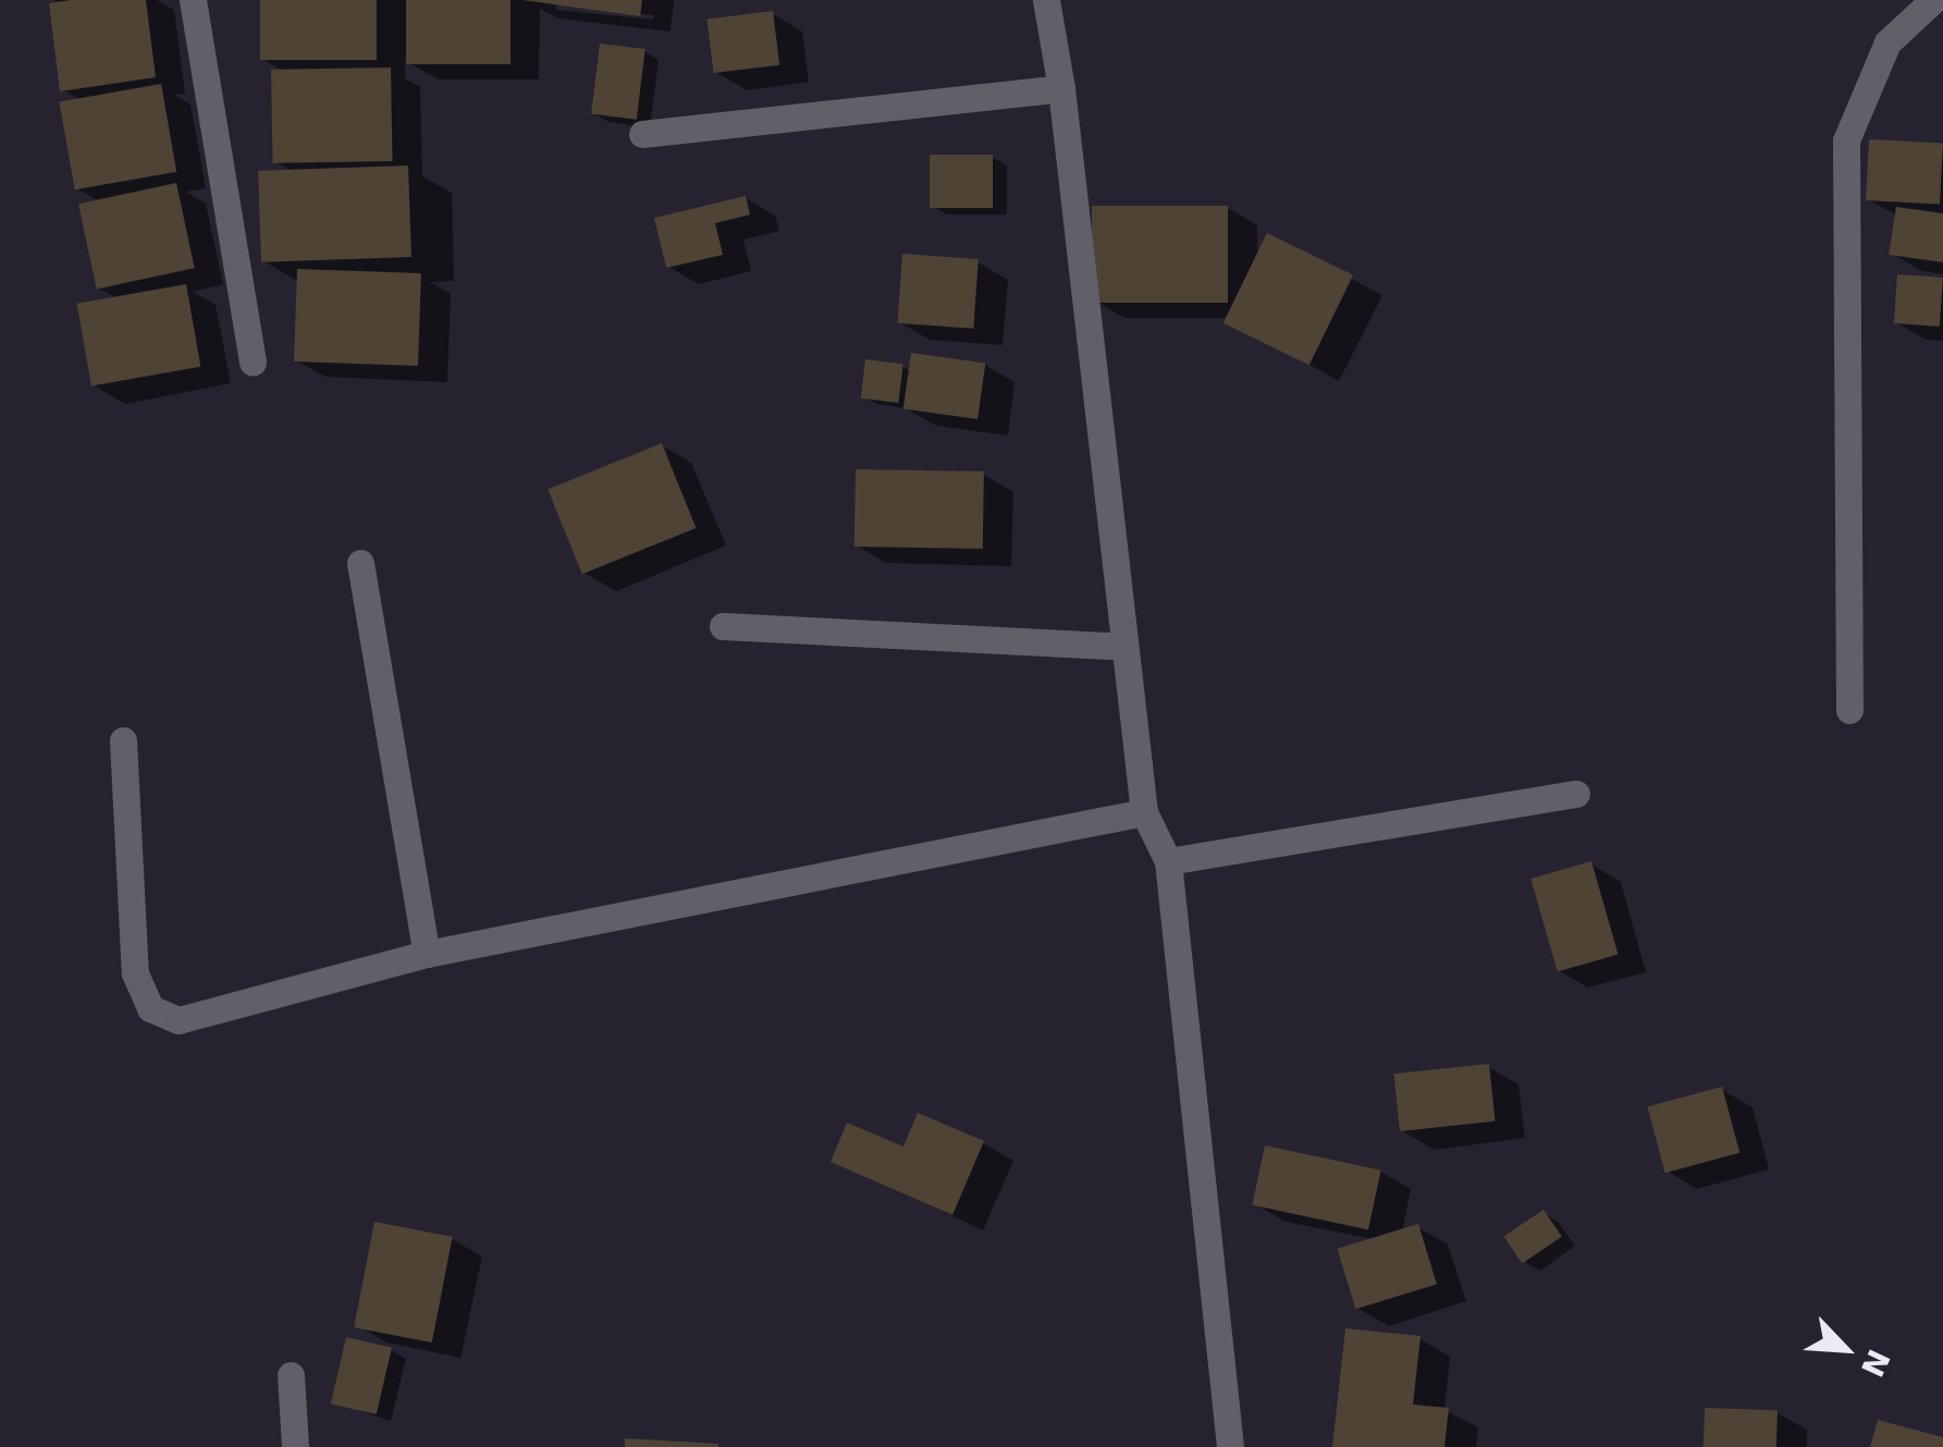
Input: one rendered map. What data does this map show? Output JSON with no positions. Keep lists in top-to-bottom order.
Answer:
{
  "north": "bottom right"
}
